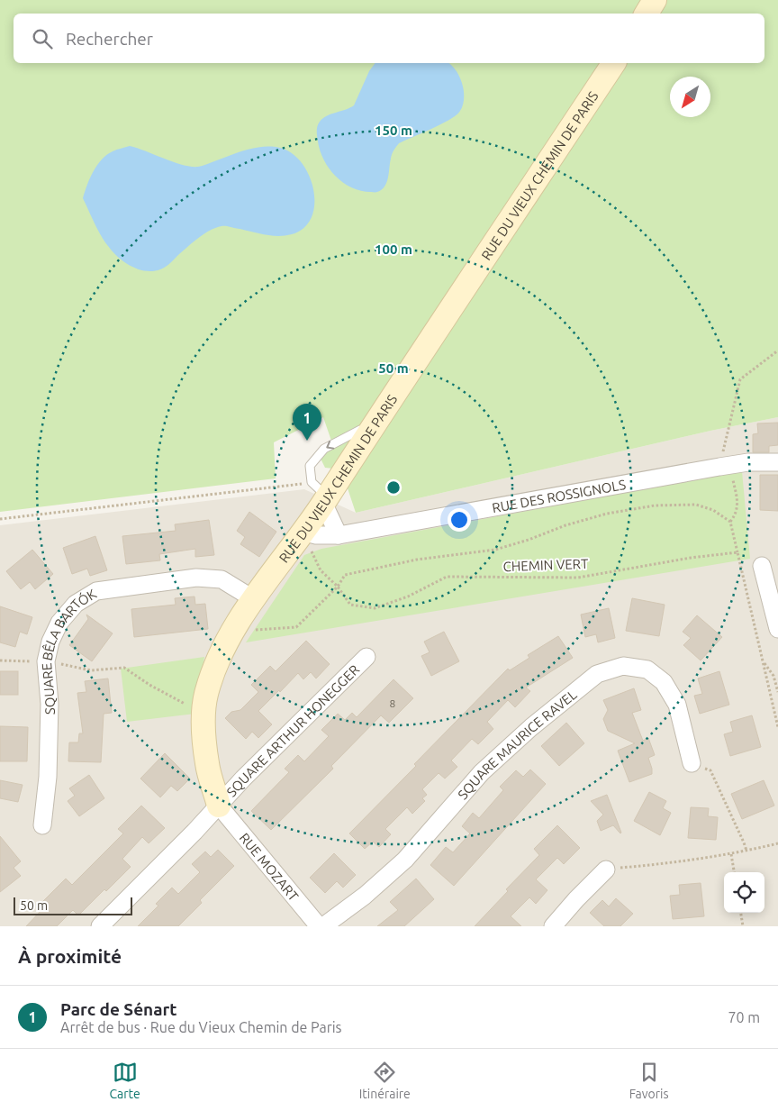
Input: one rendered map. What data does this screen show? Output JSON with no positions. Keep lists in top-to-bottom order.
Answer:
{
  "streets": {
    "street": [
      "RUE DU VIEUX CHEMIN DE PARIS",
      "RUE DES ROSSIGNOLS",
      "SQUARE BÊLA BARTÓK",
      "SQUARE ARTHUR HONEGGER",
      "SQUARE MAURICE RAVEL",
      "RUE MOZART"
    ],
    "path": ["CHEMIN VERT"]
  },
  "crossings": [
    ["RUE DU VIEUX CHEMIN DE PARIS", "RUE DES ROSSIGNOLS"],
    ["RUE DU VIEUX CHEMIN DE PARIS", "CHEMIN VERT"],
    ["RUE DU VIEUX CHEMIN DE PARIS", "SQUARE BÊLA BARTÓK"],
    ["RUE DU VIEUX CHEMIN DE PARIS", "SQUARE ARTHUR HONEGGER"],
    ["RUE DU VIEUX CHEMIN DE PARIS", "RUE MOZART"],
    ["RUE DES ROSSIGNOLS", "CHEMIN VERT"],
    ["SQUARE ARTHUR HONEGGER", "RUE MOZART"]
  ],
  "house_numbers": ["8"],
  "scale_bar": "50 m",
  "north": "bottom left",
  "page": {
    "search": "Rechercher",
    "pins": "1",
    "scale": "50 m",
    "heading": "À proximité",
    "list": [
      {
        "mark": "1",
        "name": "Parc de Sénart",
        "note": "Arrêt de bus · Rue du Vieux Chemin de Paris",
        "value": "70 m"
      }
    ],
    "nav": ["Carte", "Itinéraire", "Favoris"]
  },
  "rings": ["150 m", "100 m", "50 m"]
}
